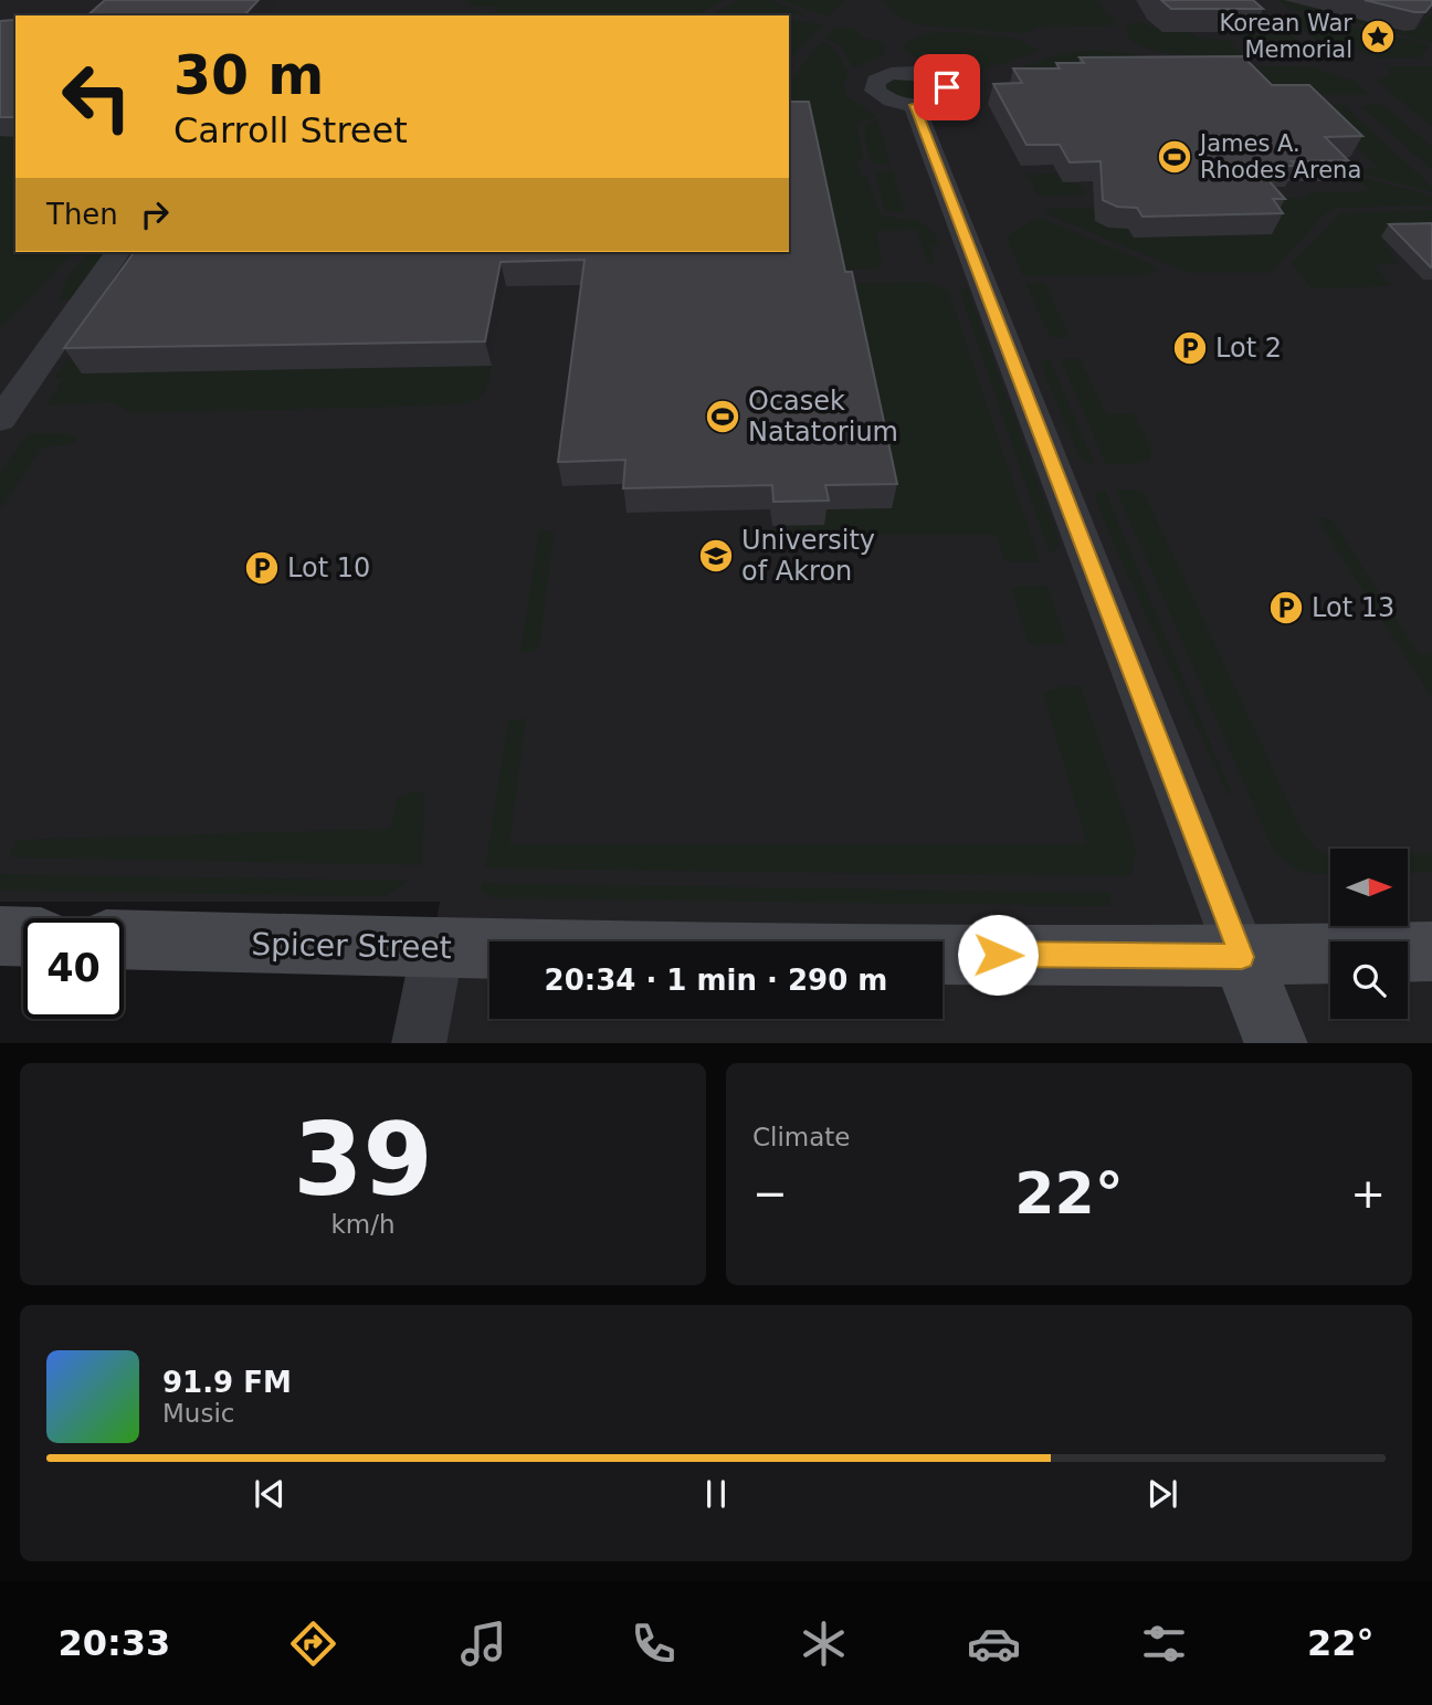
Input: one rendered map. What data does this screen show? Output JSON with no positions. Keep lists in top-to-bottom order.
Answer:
{
  "streets": {
    "street": ["Spicer Street"]
  },
  "places": {
    "place": ["Korean War Memorial"],
    "sports": ["James A. Rhodes Arena", "Ocasek Natatorium"],
    "parking": ["Lot 2", "Lot 10", "Lot 13"],
    "school or university": ["University of Akron"]
  },
  "north": "right",
  "page": {
    "turn": ["30 m", "Carroll Street"],
    "then": "Then",
    "limit": "40",
    "trip": "20:34 · 1 min · 290 m",
    "tile": [
      ["39", "km/h"],
      "Climate"
    ],
    "heat": ["−", "22°", "+"],
    "song": ["91.9 FM", "Music"],
    "tabs": ["20:33", "22°"]
  }
}
